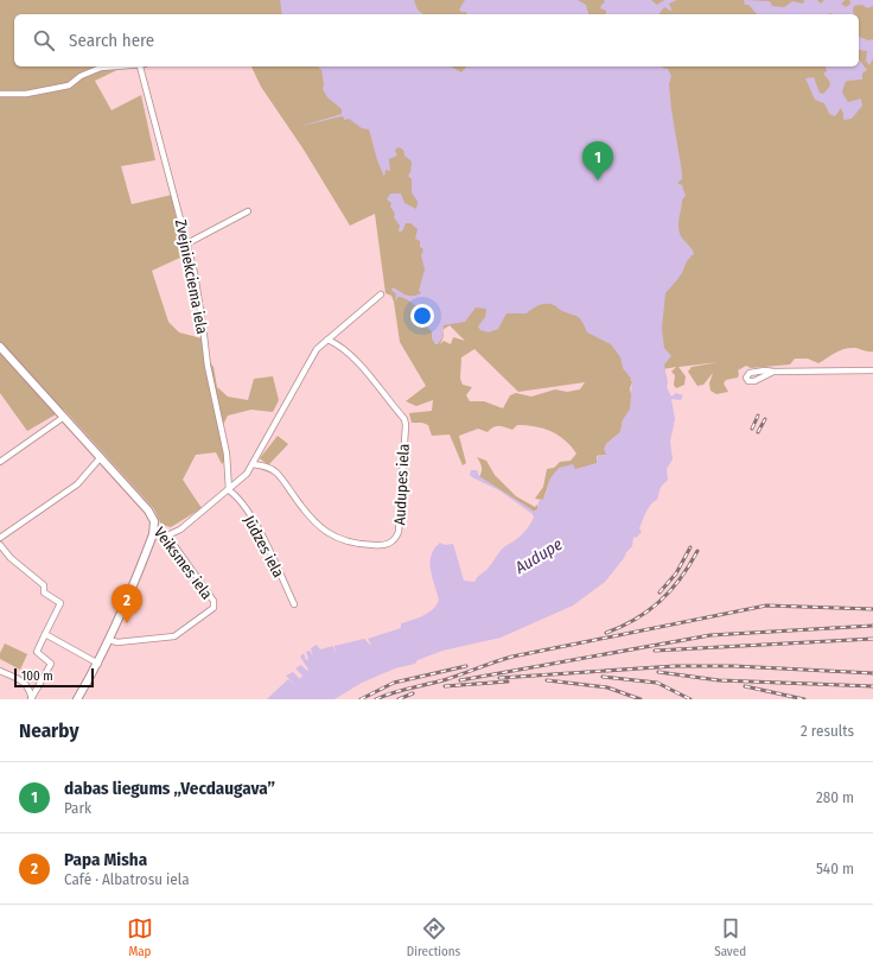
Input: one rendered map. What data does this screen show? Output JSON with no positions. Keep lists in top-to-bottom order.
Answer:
{
  "streets": {
    "main road": ["Veiksmes iela"],
    "street": ["Zvejniekciema iela", "Audupes iela", "Jūdzes iela"]
  },
  "crossings": [
    ["Zvejniekciema iela", "Jūdzes iela"]
  ],
  "water": ["Audupe"],
  "scale_bar": "100 m",
  "page": {
    "search": "Search here",
    "pins": ["1", "2"],
    "scale": "100 m",
    "heading": ["Nearby", "2 results"],
    "list": [
      {
        "mark": "1",
        "name": "dabas liegums „Vecdaugava”",
        "note": "Park",
        "value": "280 m"
      },
      {
        "mark": "2",
        "name": "Papa Misha",
        "note": "Café · Albatrosu iela",
        "value": "540 m"
      }
    ],
    "nav": ["Map", "Directions", "Saved"]
  }
}
